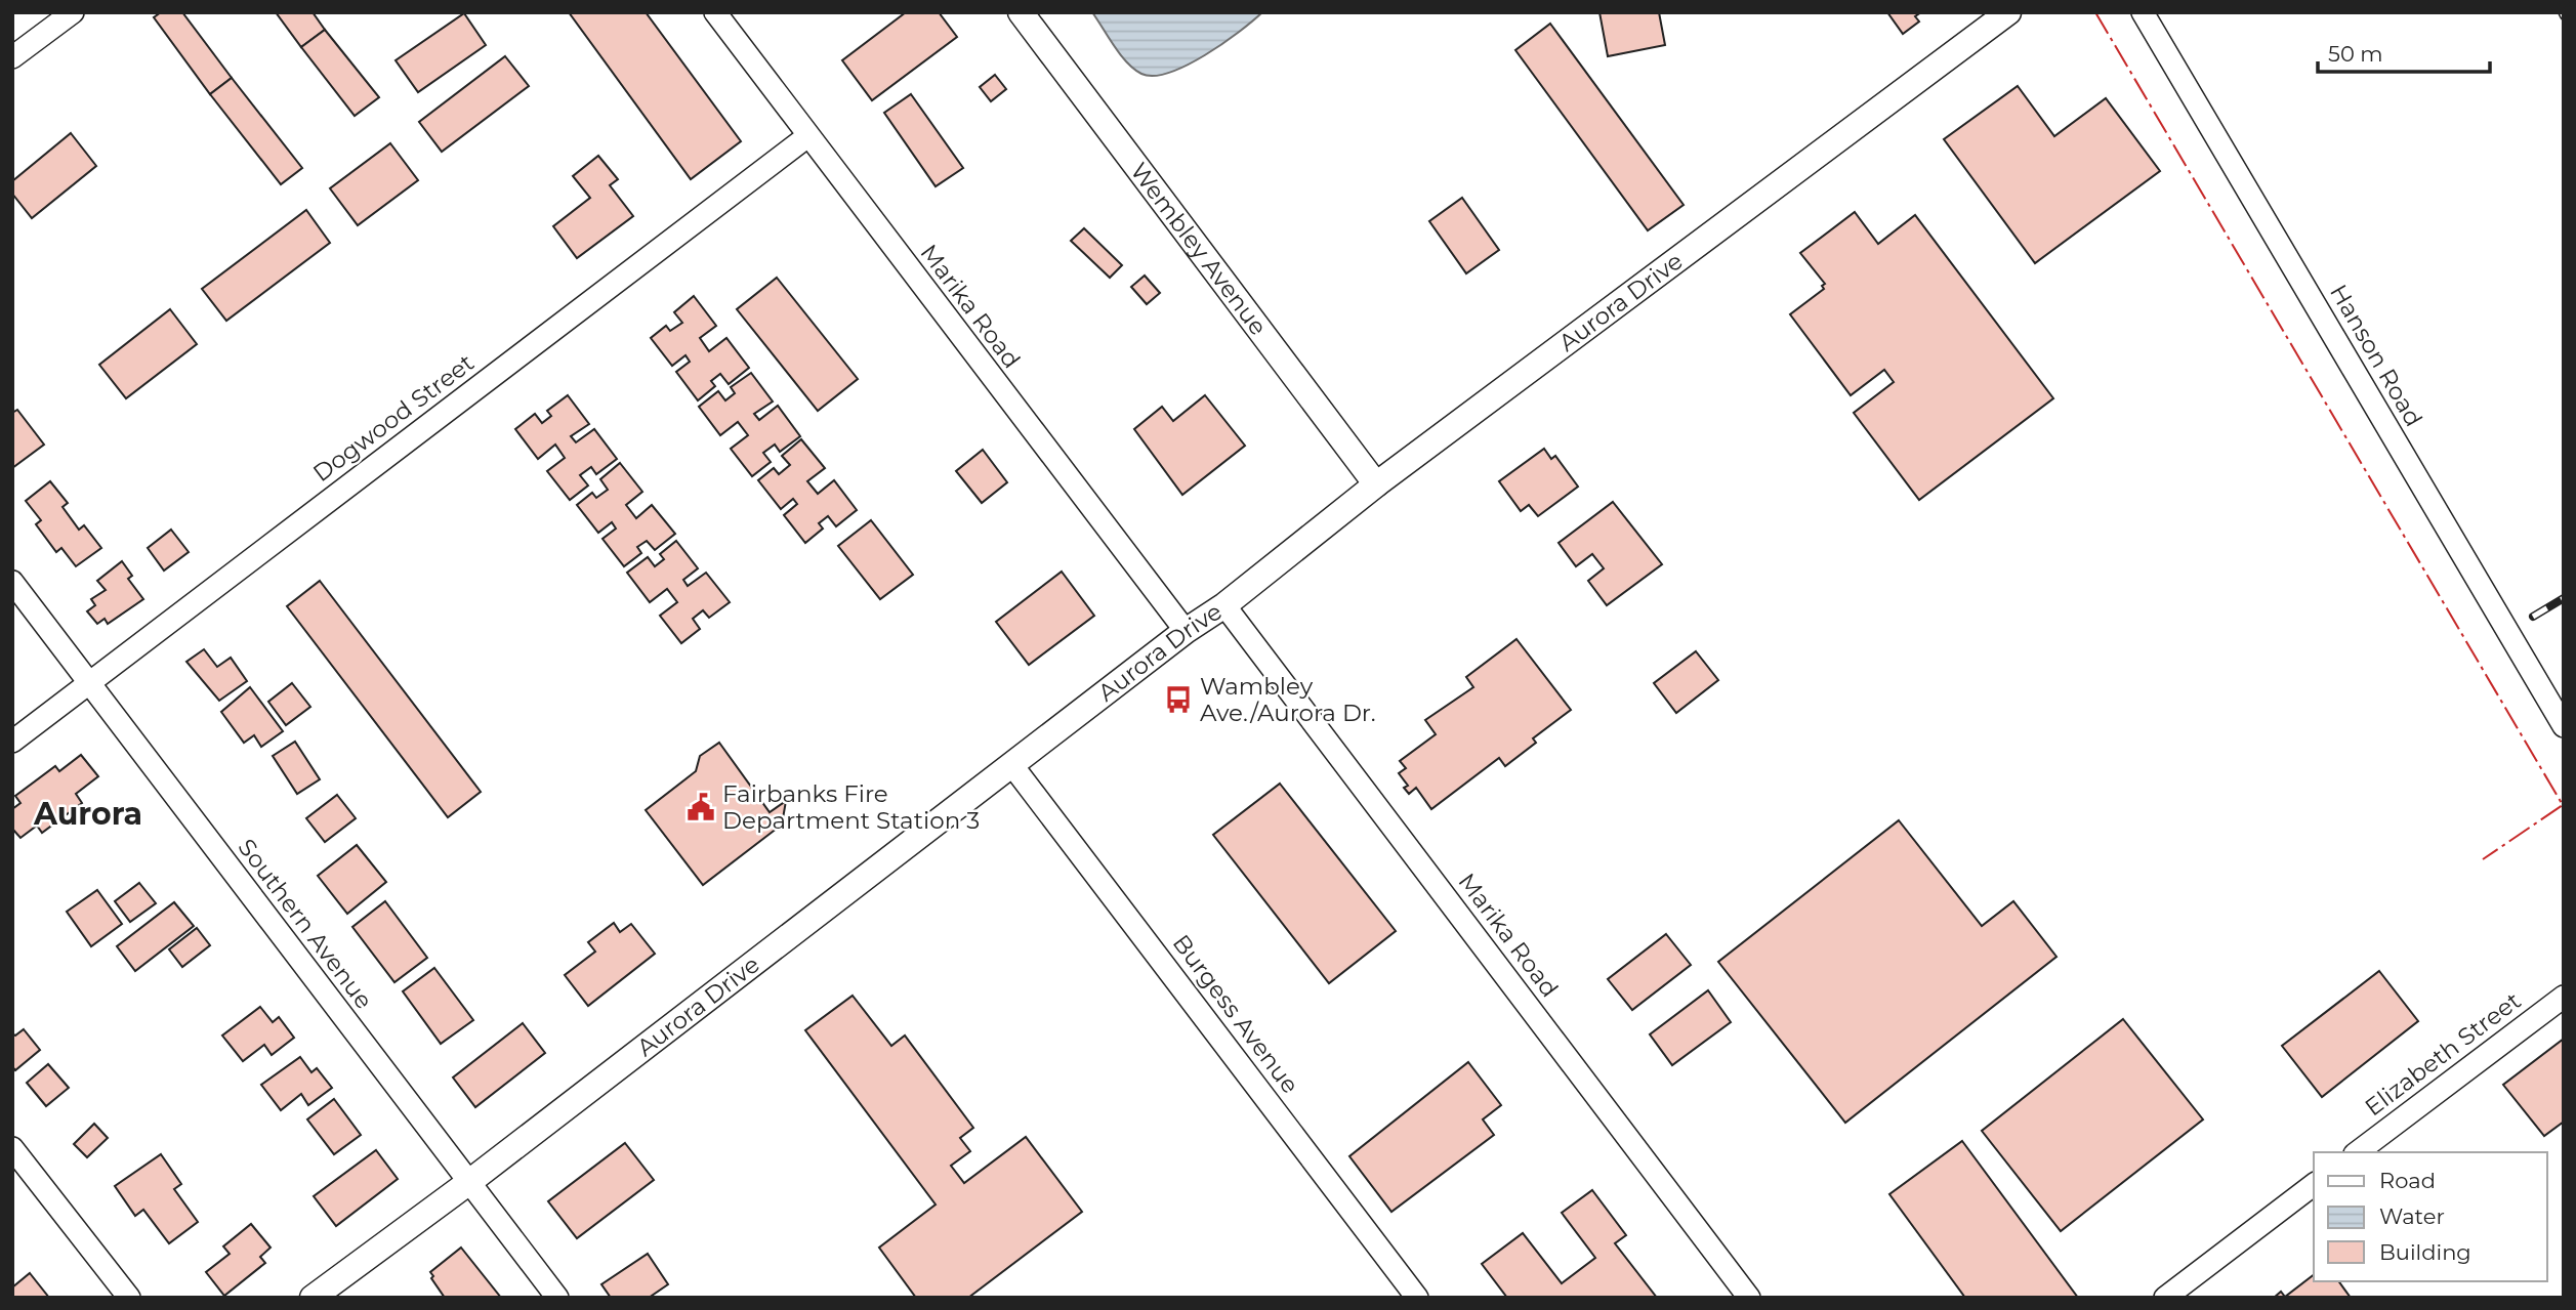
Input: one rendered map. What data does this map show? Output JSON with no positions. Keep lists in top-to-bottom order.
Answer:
{
  "streets": {
    "street": [
      "Wembley Avenue",
      "Aurora Drive",
      "Marika Road",
      "Hanson Road",
      "Dogwood Street",
      "Southern Avenue",
      "Burgess Avenue",
      "Elizabeth Street"
    ]
  },
  "crossings": [
    ["Wembley Avenue", "Aurora Drive"],
    ["Aurora Drive", "Marika Road"],
    ["Aurora Drive", "Southern Avenue"],
    ["Aurora Drive", "Burgess Avenue"],
    ["Marika Road", "Dogwood Street"],
    ["Dogwood Street", "Southern Avenue"]
  ],
  "districts": ["Aurora"],
  "places": {
    "bus stop": ["Wambley Ave./Aurora Dr."],
    "public building": ["Fairbanks Fire Department Station 3"]
  },
  "legend": ["Road", "Water", "Building"],
  "scale_bar": "50 m"
}
